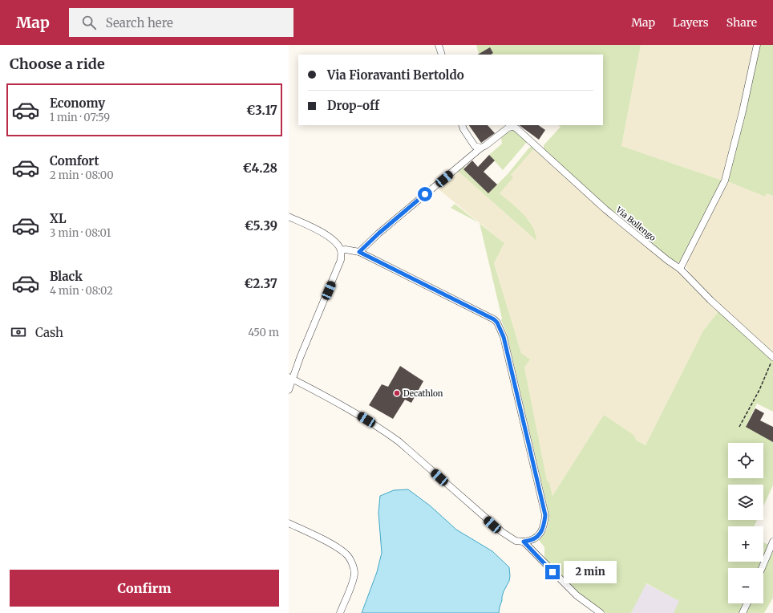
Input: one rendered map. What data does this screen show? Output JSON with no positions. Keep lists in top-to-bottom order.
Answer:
{
  "streets": {
    "street": ["Via Bollengo"]
  },
  "places": ["Decathlon"],
  "page": {
    "header": "Map",
    "search": "Search here",
    "nav": ["Map", "Layers", "Share"],
    "heading": "Choose a ride",
    "banner": ["Via Fioravanti Bertoldo", "Drop-off"],
    "list": [
      {
        "name": "Economy",
        "note": "1 min · 07:59",
        "value": "€3.17"
      },
      {
        "name": "Comfort",
        "note": "2 min · 08:00",
        "value": "€4.28"
      },
      {
        "name": "XL",
        "note": "3 min · 08:01",
        "value": "€5.39"
      },
      {
        "name": "Black",
        "note": "4 min · 08:02",
        "value": "€2.37"
      }
    ],
    "pay": ["Cash", "450 m"],
    "map_buttons": ["+", "−"],
    "bubble": "2 min",
    "buttons": "Confirm"
  }
}
